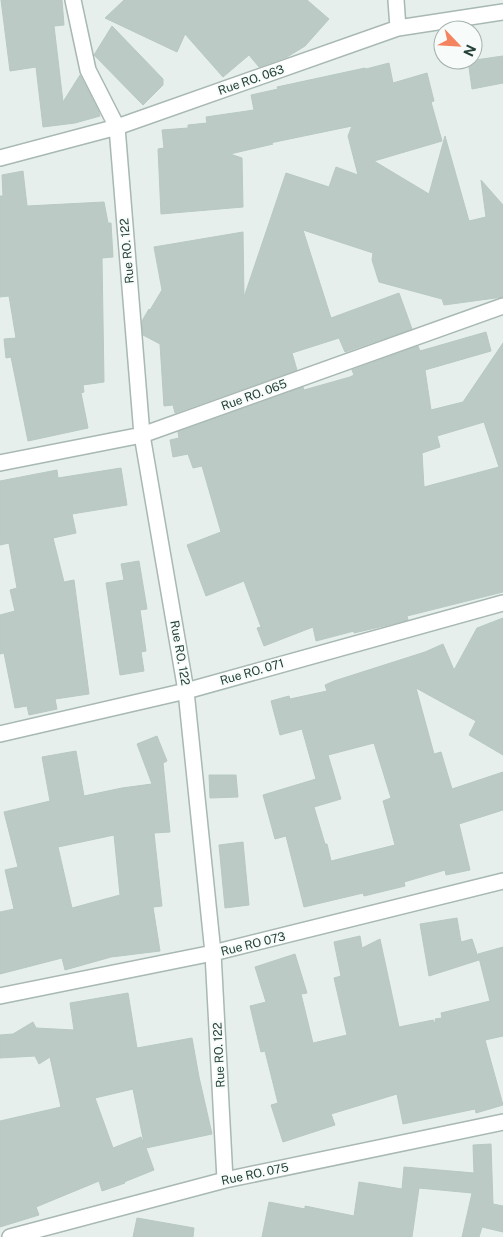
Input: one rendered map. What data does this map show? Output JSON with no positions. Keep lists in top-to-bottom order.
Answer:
{
  "streets": {
    "street": [
      "Rue RO. 063",
      "Rue RO. 122",
      "Rue RO. 065",
      "Rue RO. 071",
      "Rue RO 073",
      "Rue RO. 075"
    ]
  },
  "crossings": [
    ["Rue RO. 063", "Rue RO. 122"],
    ["Rue RO. 122", "Rue RO. 065"],
    ["Rue RO. 122", "Rue RO. 071"],
    ["Rue RO. 122", "Rue RO 073"],
    ["Rue RO. 122", "Rue RO. 075"]
  ],
  "north": "bottom right"
}
